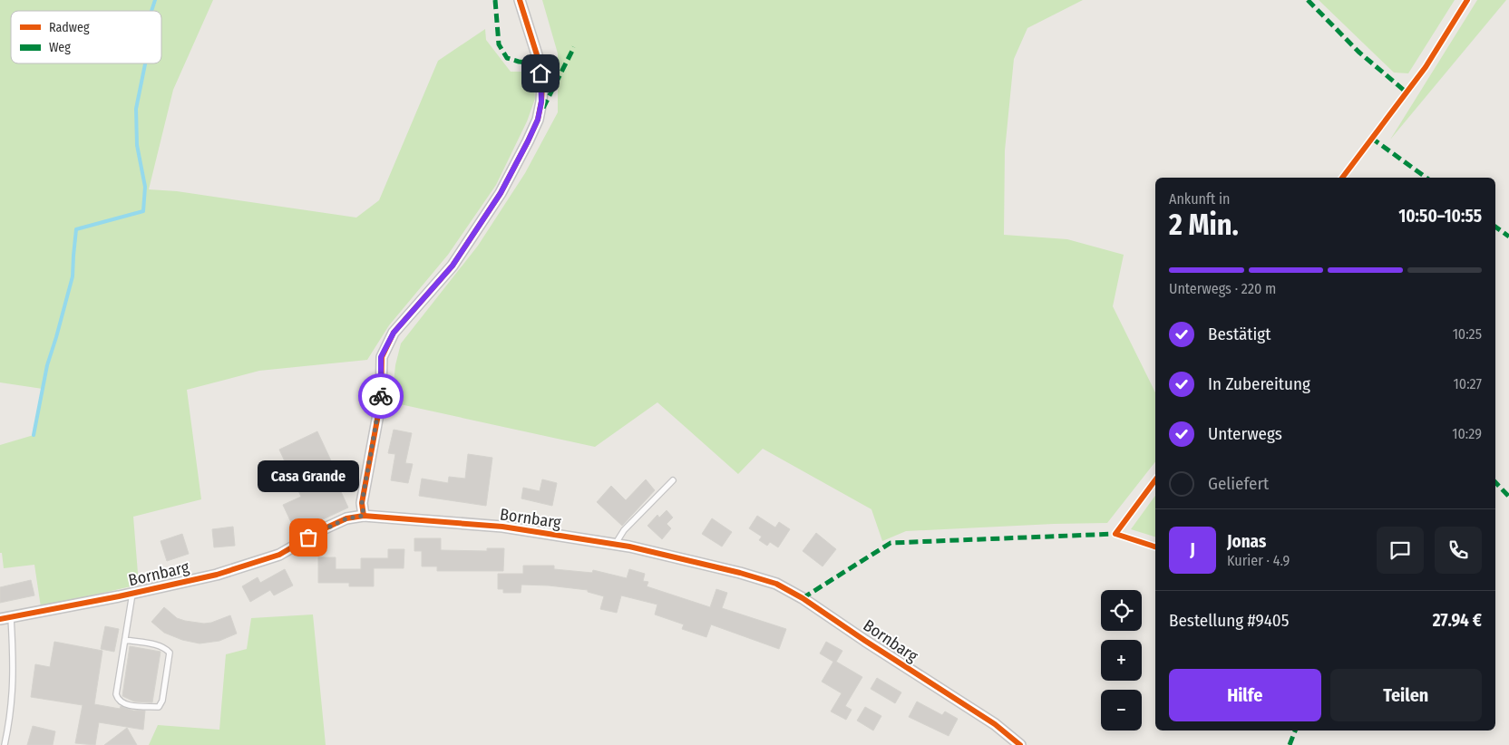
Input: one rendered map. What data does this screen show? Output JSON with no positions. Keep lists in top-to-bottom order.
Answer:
{
  "streets": {
    "street": ["Bornbarg"]
  },
  "places": ["Casa Grande"],
  "legend": ["Radweg", "Weg"],
  "page": {
    "heading": ["2 Min.", "Ankunft in", "10:50–10:55"],
    "panel": [
      "Jonas",
      "Kurier · 4.9",
      "Bestellung #9405",
      "27.94 €"
    ],
    "bar": "Unterwegs · 220 m",
    "list": [
      ["Bestätigt", "10:25"],
      ["In Zubereitung", "10:27"],
      ["Unterwegs", "10:29"],
      "Geliefert"
    ],
    "bubble": "Casa Grande",
    "round": "J",
    "map_buttons": ["+", "−"],
    "buttons": ["Hilfe", "Teilen"]
  }
}
